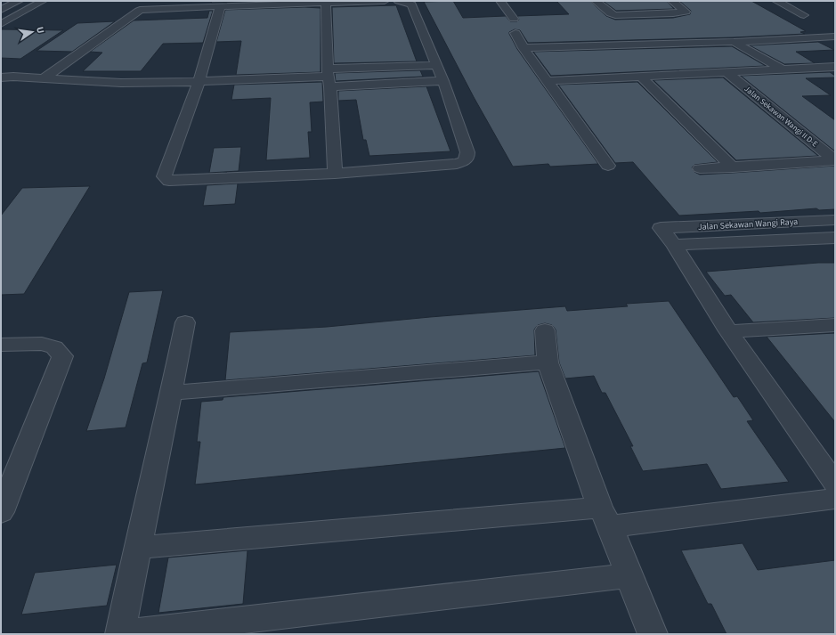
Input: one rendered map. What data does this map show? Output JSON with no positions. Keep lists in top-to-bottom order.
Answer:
{
  "streets": {
    "street": ["Jalan Sekawan Wangi II D-E", "Jalan Sekawan Wangi Raya"]
  },
  "north": "right"
}
